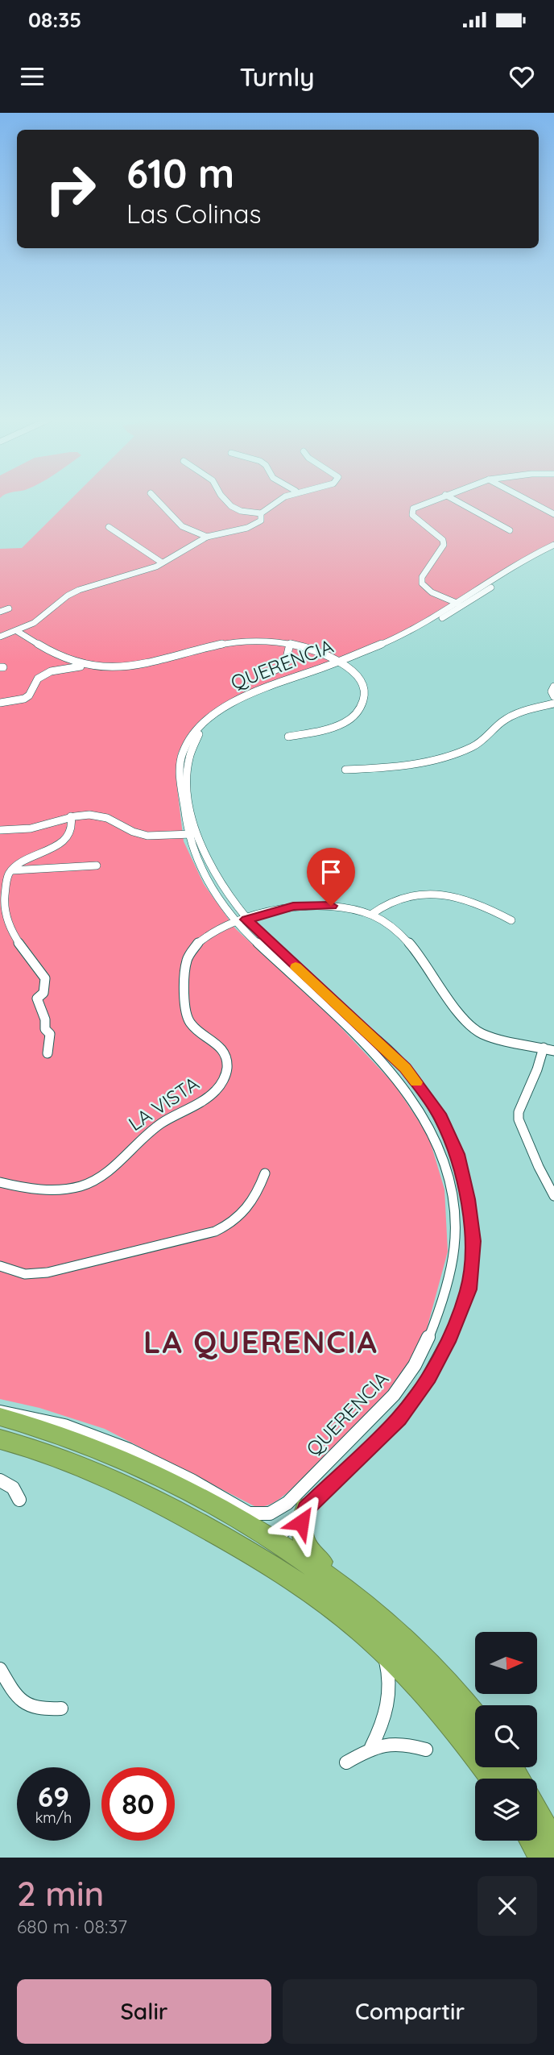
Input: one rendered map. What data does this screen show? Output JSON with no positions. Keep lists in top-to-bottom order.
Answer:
{
  "streets": {
    "street": ["QUERENCIA", "LA VISTA"]
  },
  "crossings": [
    ["QUERENCIA", "LA VISTA"]
  ],
  "districts": ["LA QUERENCIA"],
  "north": "right",
  "page": {
    "status": "08:35",
    "header": "Turnly",
    "turn": ["610 m", "Las Colinas"],
    "speed": "69 km/h",
    "limit": "80",
    "heading": ["2 min", "680 m · 08:37"],
    "buttons": ["Salir", "Compartir"]
  }
}
